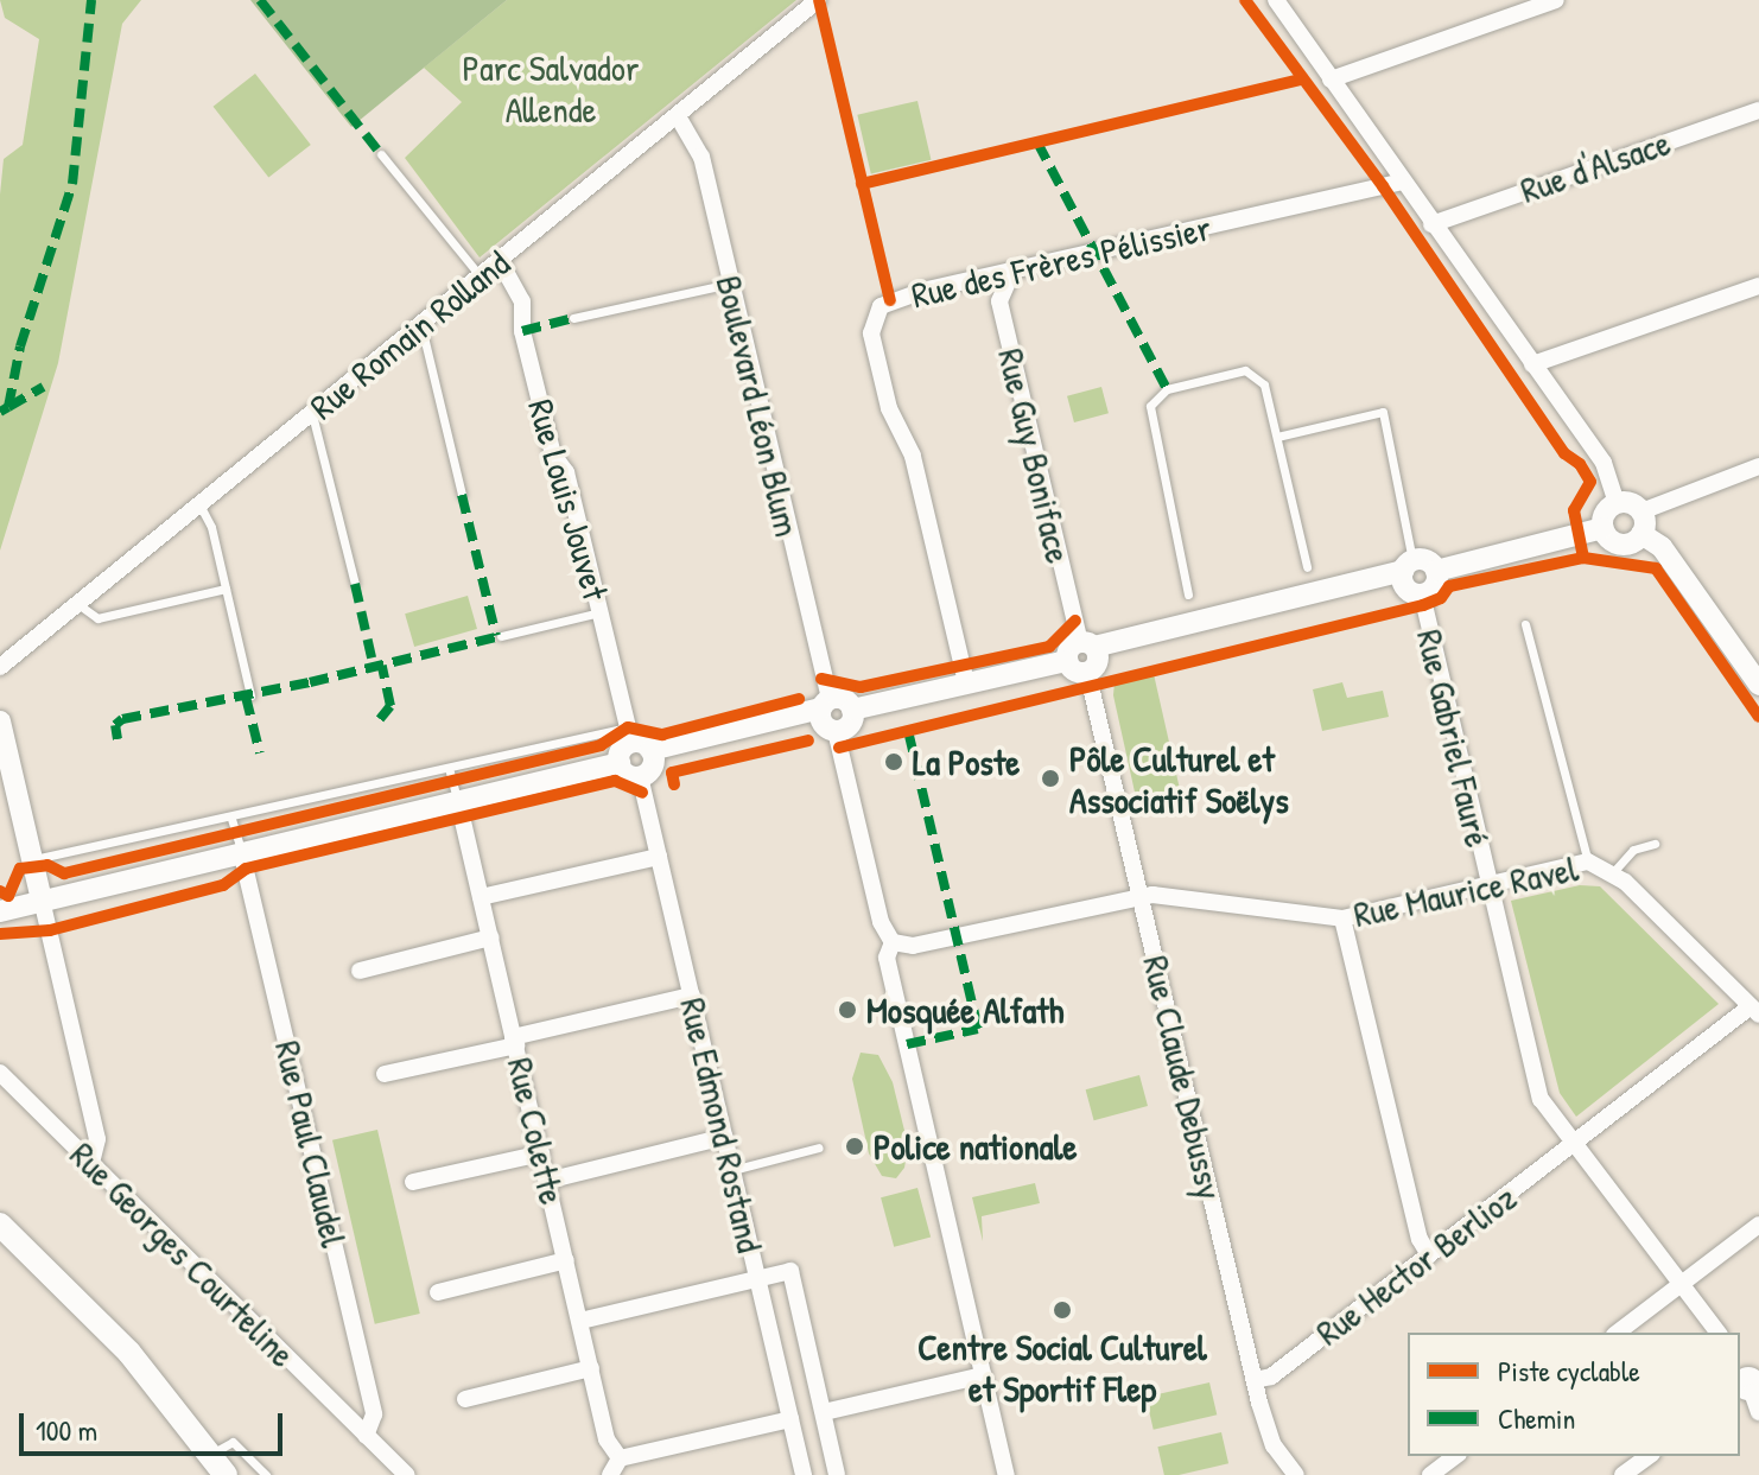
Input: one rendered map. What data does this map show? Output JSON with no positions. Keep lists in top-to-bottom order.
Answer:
{
  "streets": {
    "street": [
      "Rue d'Alsace",
      "Rue des Frères Pélissier",
      "Rue Romain Rolland",
      "Boulevard Léon Blum",
      "Rue Guy Boniface",
      "Rue Louis Jouvet",
      "Rue Gabriel Fauré",
      "Rue Maurice Ravel",
      "Rue Claude Debussy",
      "Rue Edmond Rostand",
      "Rue Colette",
      "Rue Paul Claudel",
      "Rue Georges Courteline",
      "Rue Hector Berlioz"
    ]
  },
  "crossings": [
    ["Rue des Frères Pélissier", "Rue Guy Boniface"],
    ["Rue Romain Rolland", "Boulevard Léon Blum"],
    ["Rue Romain Rolland", "Rue Louis Jouvet"],
    ["Boulevard Léon Blum", "Rue Maurice Ravel"],
    ["Rue Guy Boniface", "Rue Claude Debussy"],
    ["Rue Louis Jouvet", "Rue Edmond Rostand"],
    ["Rue Gabriel Fauré", "Rue Maurice Ravel"],
    ["Rue Gabriel Fauré", "Rue Hector Berlioz"],
    ["Rue Maurice Ravel", "Rue Claude Debussy"],
    ["Rue Maurice Ravel", "Rue Hector Berlioz"],
    ["Rue Claude Debussy", "Rue Hector Berlioz"],
    ["Rue Paul Claudel", "Rue Georges Courteline"]
  ],
  "parks": ["Parc Salvador Allende"],
  "places": [
    "La Poste",
    "Pôle Culturel et Associatif Soëlys",
    "Mosquée Alfath",
    "Police nationale",
    "Centre Social Culturel et Sportif Flep"
  ],
  "legend": ["Piste cyclable", "Chemin"],
  "scale_bar": "100 m"
}
